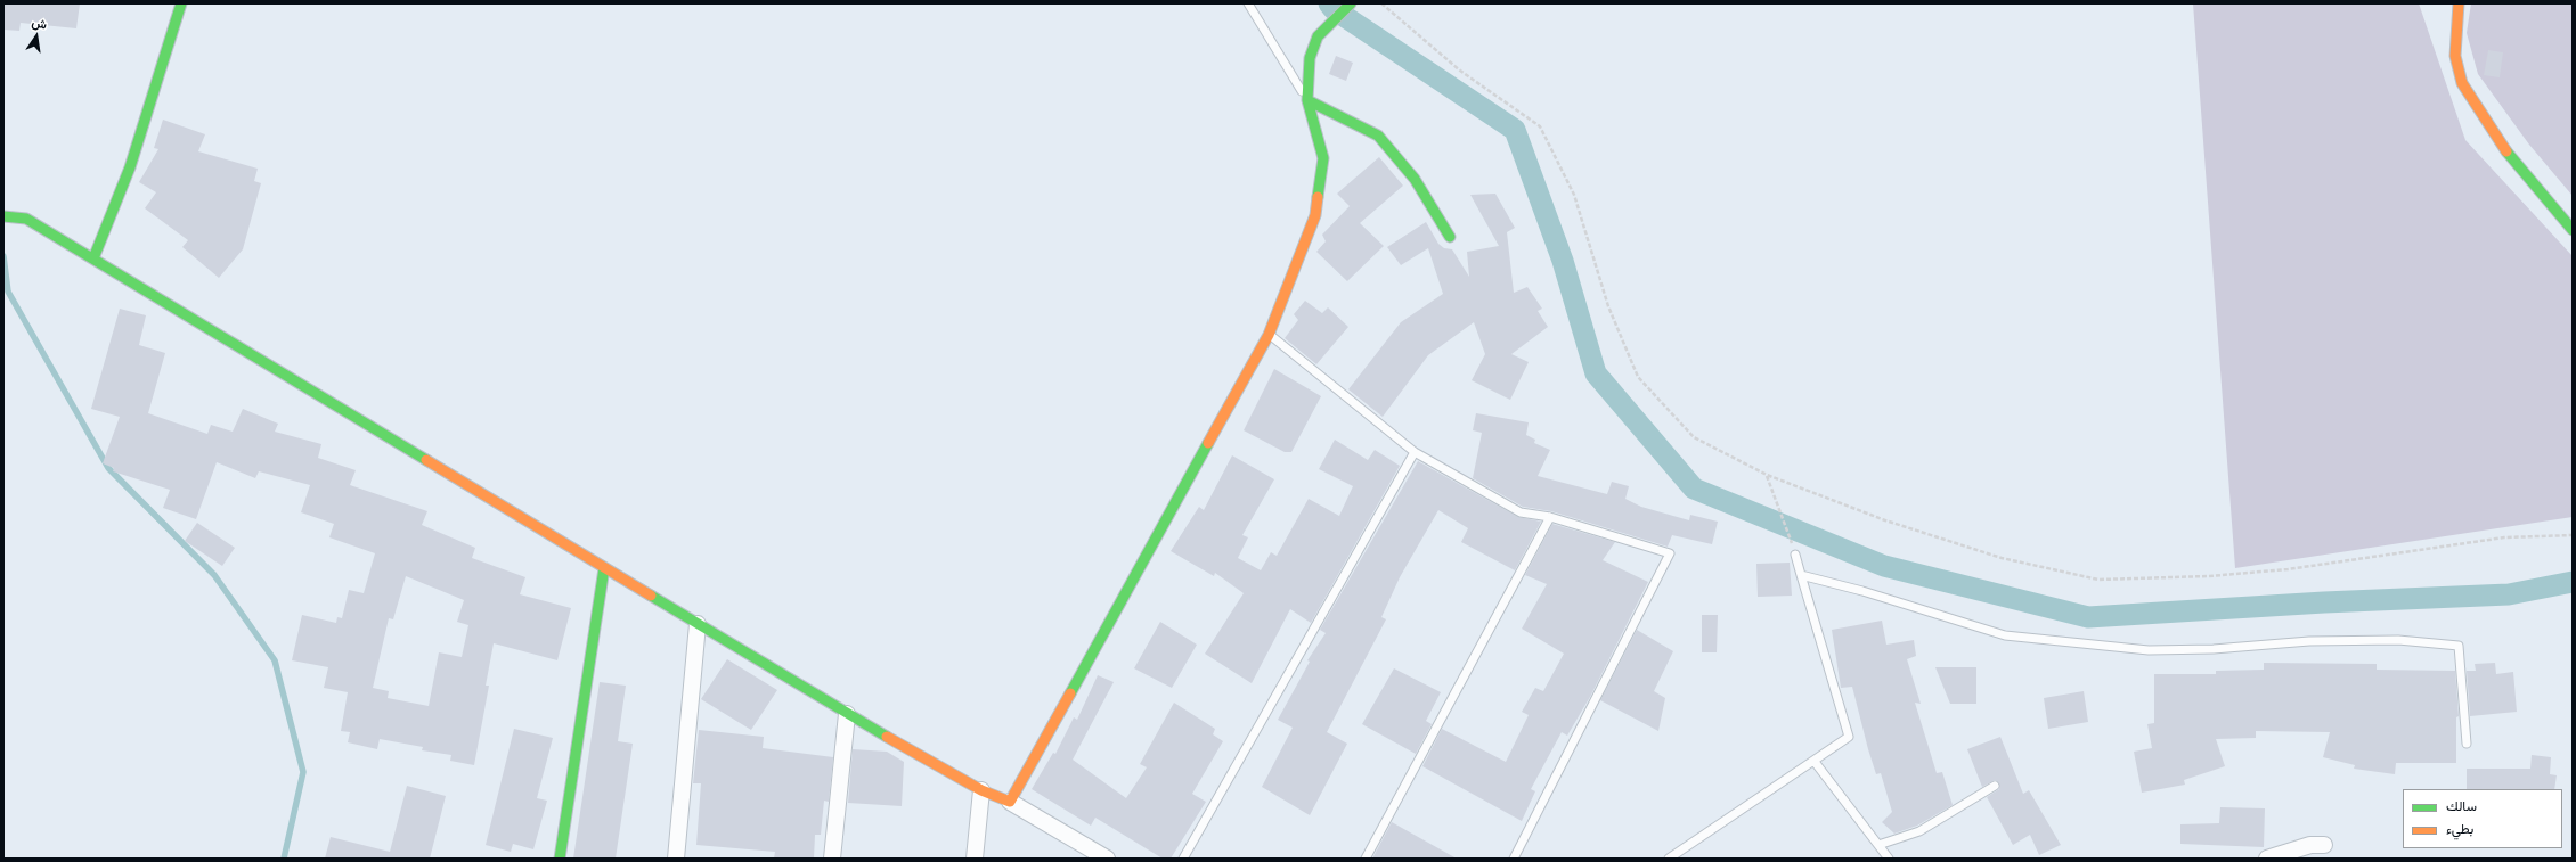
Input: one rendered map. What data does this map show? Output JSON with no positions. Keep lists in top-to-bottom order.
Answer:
{
  "legend": ["سالك", "بطيء"],
  "north": "top"
}
